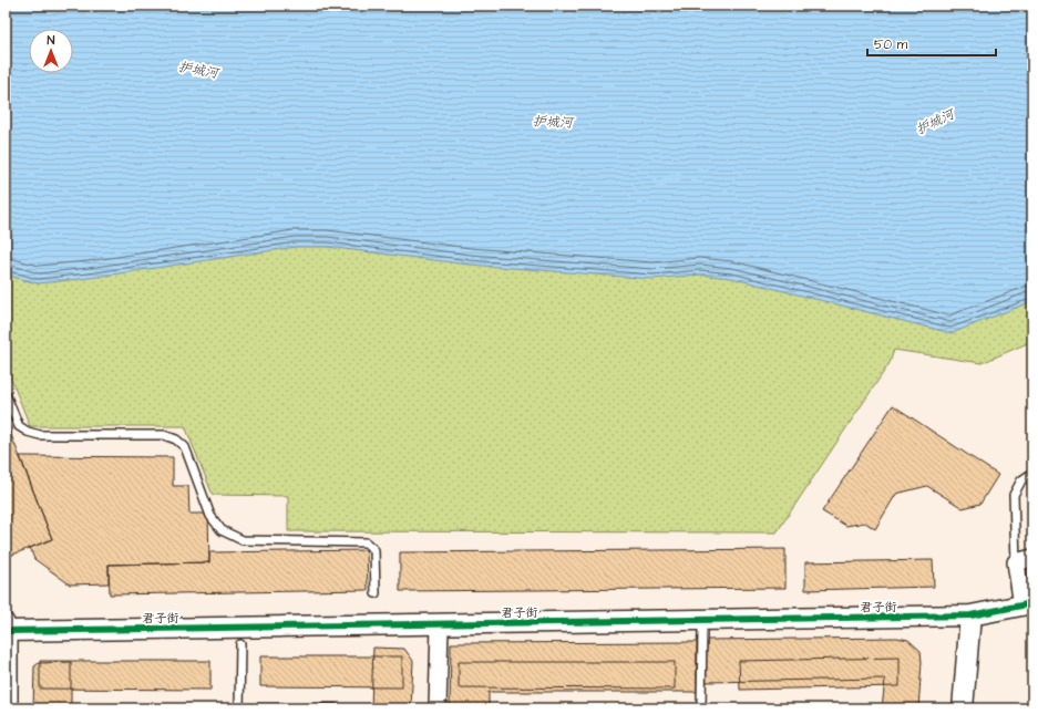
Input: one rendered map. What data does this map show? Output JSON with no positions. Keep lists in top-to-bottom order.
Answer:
{
  "streets": {
    "street": ["君子街"]
  },
  "water": ["护城河"],
  "scale_bar": "50 m",
  "north": "top"
}
